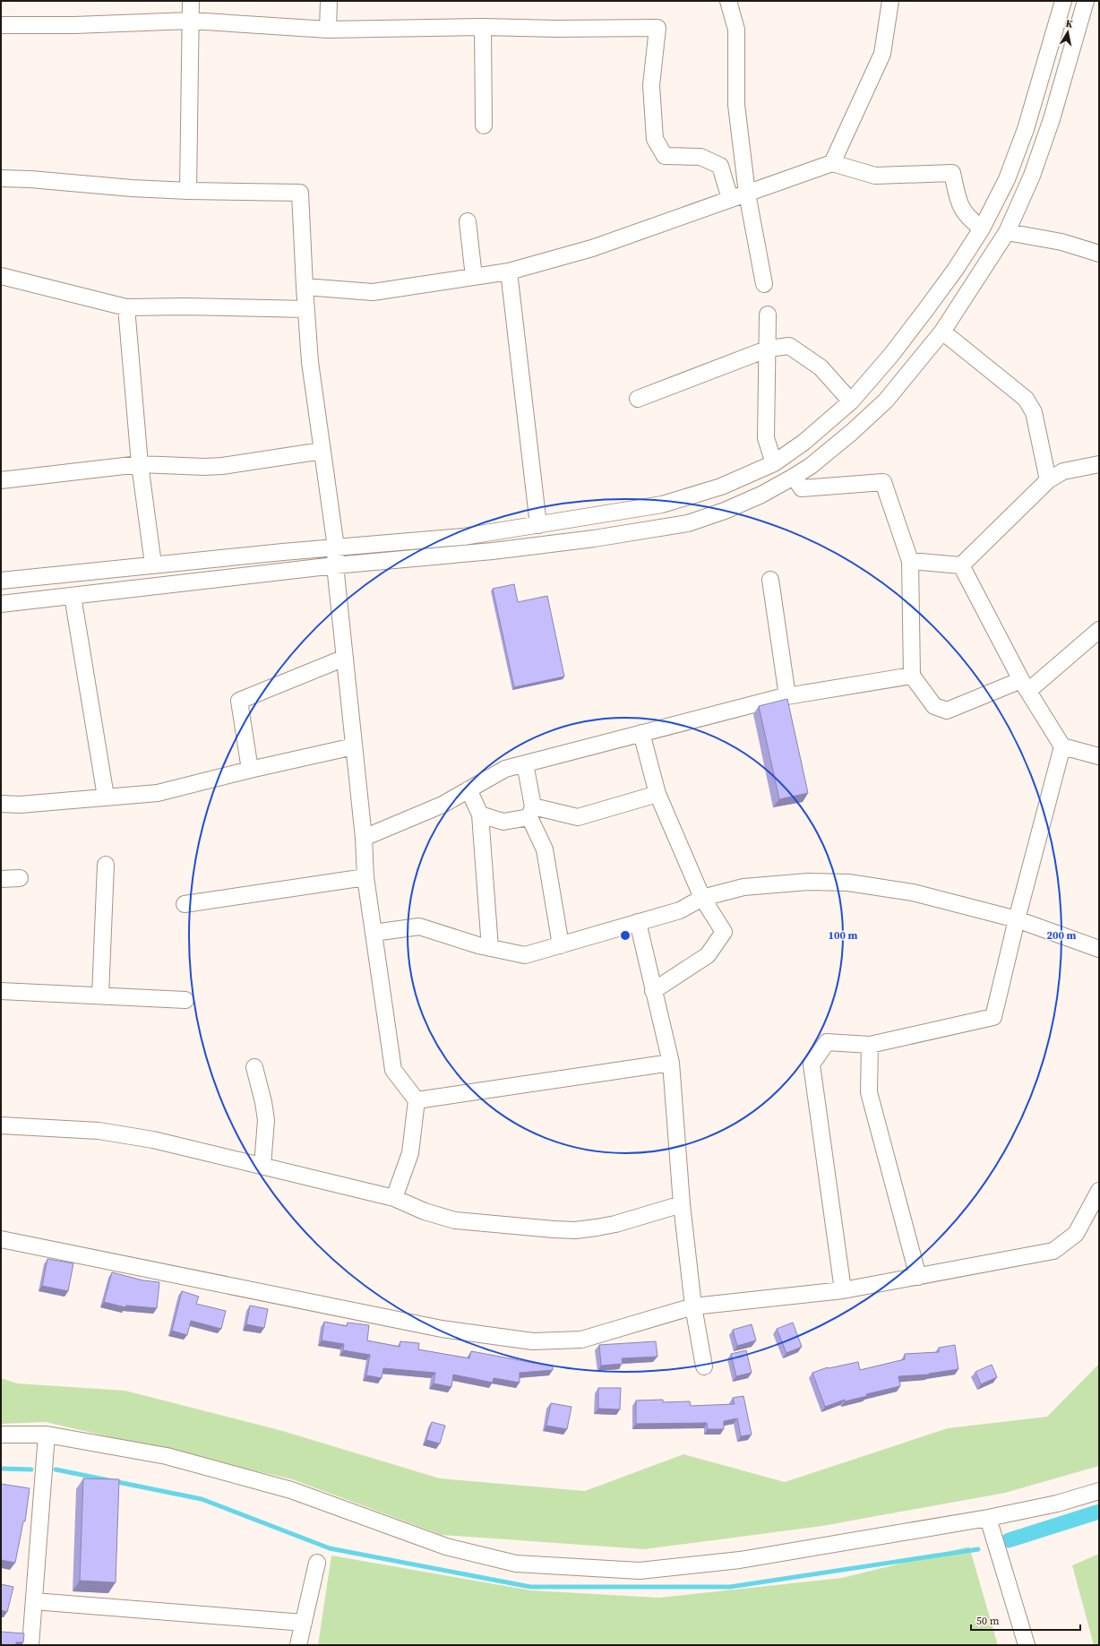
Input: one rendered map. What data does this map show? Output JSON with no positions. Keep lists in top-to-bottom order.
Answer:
{
  "scale_bar": "50 m",
  "north": "top",
  "rings": ["100 m", "200 m"]
}
